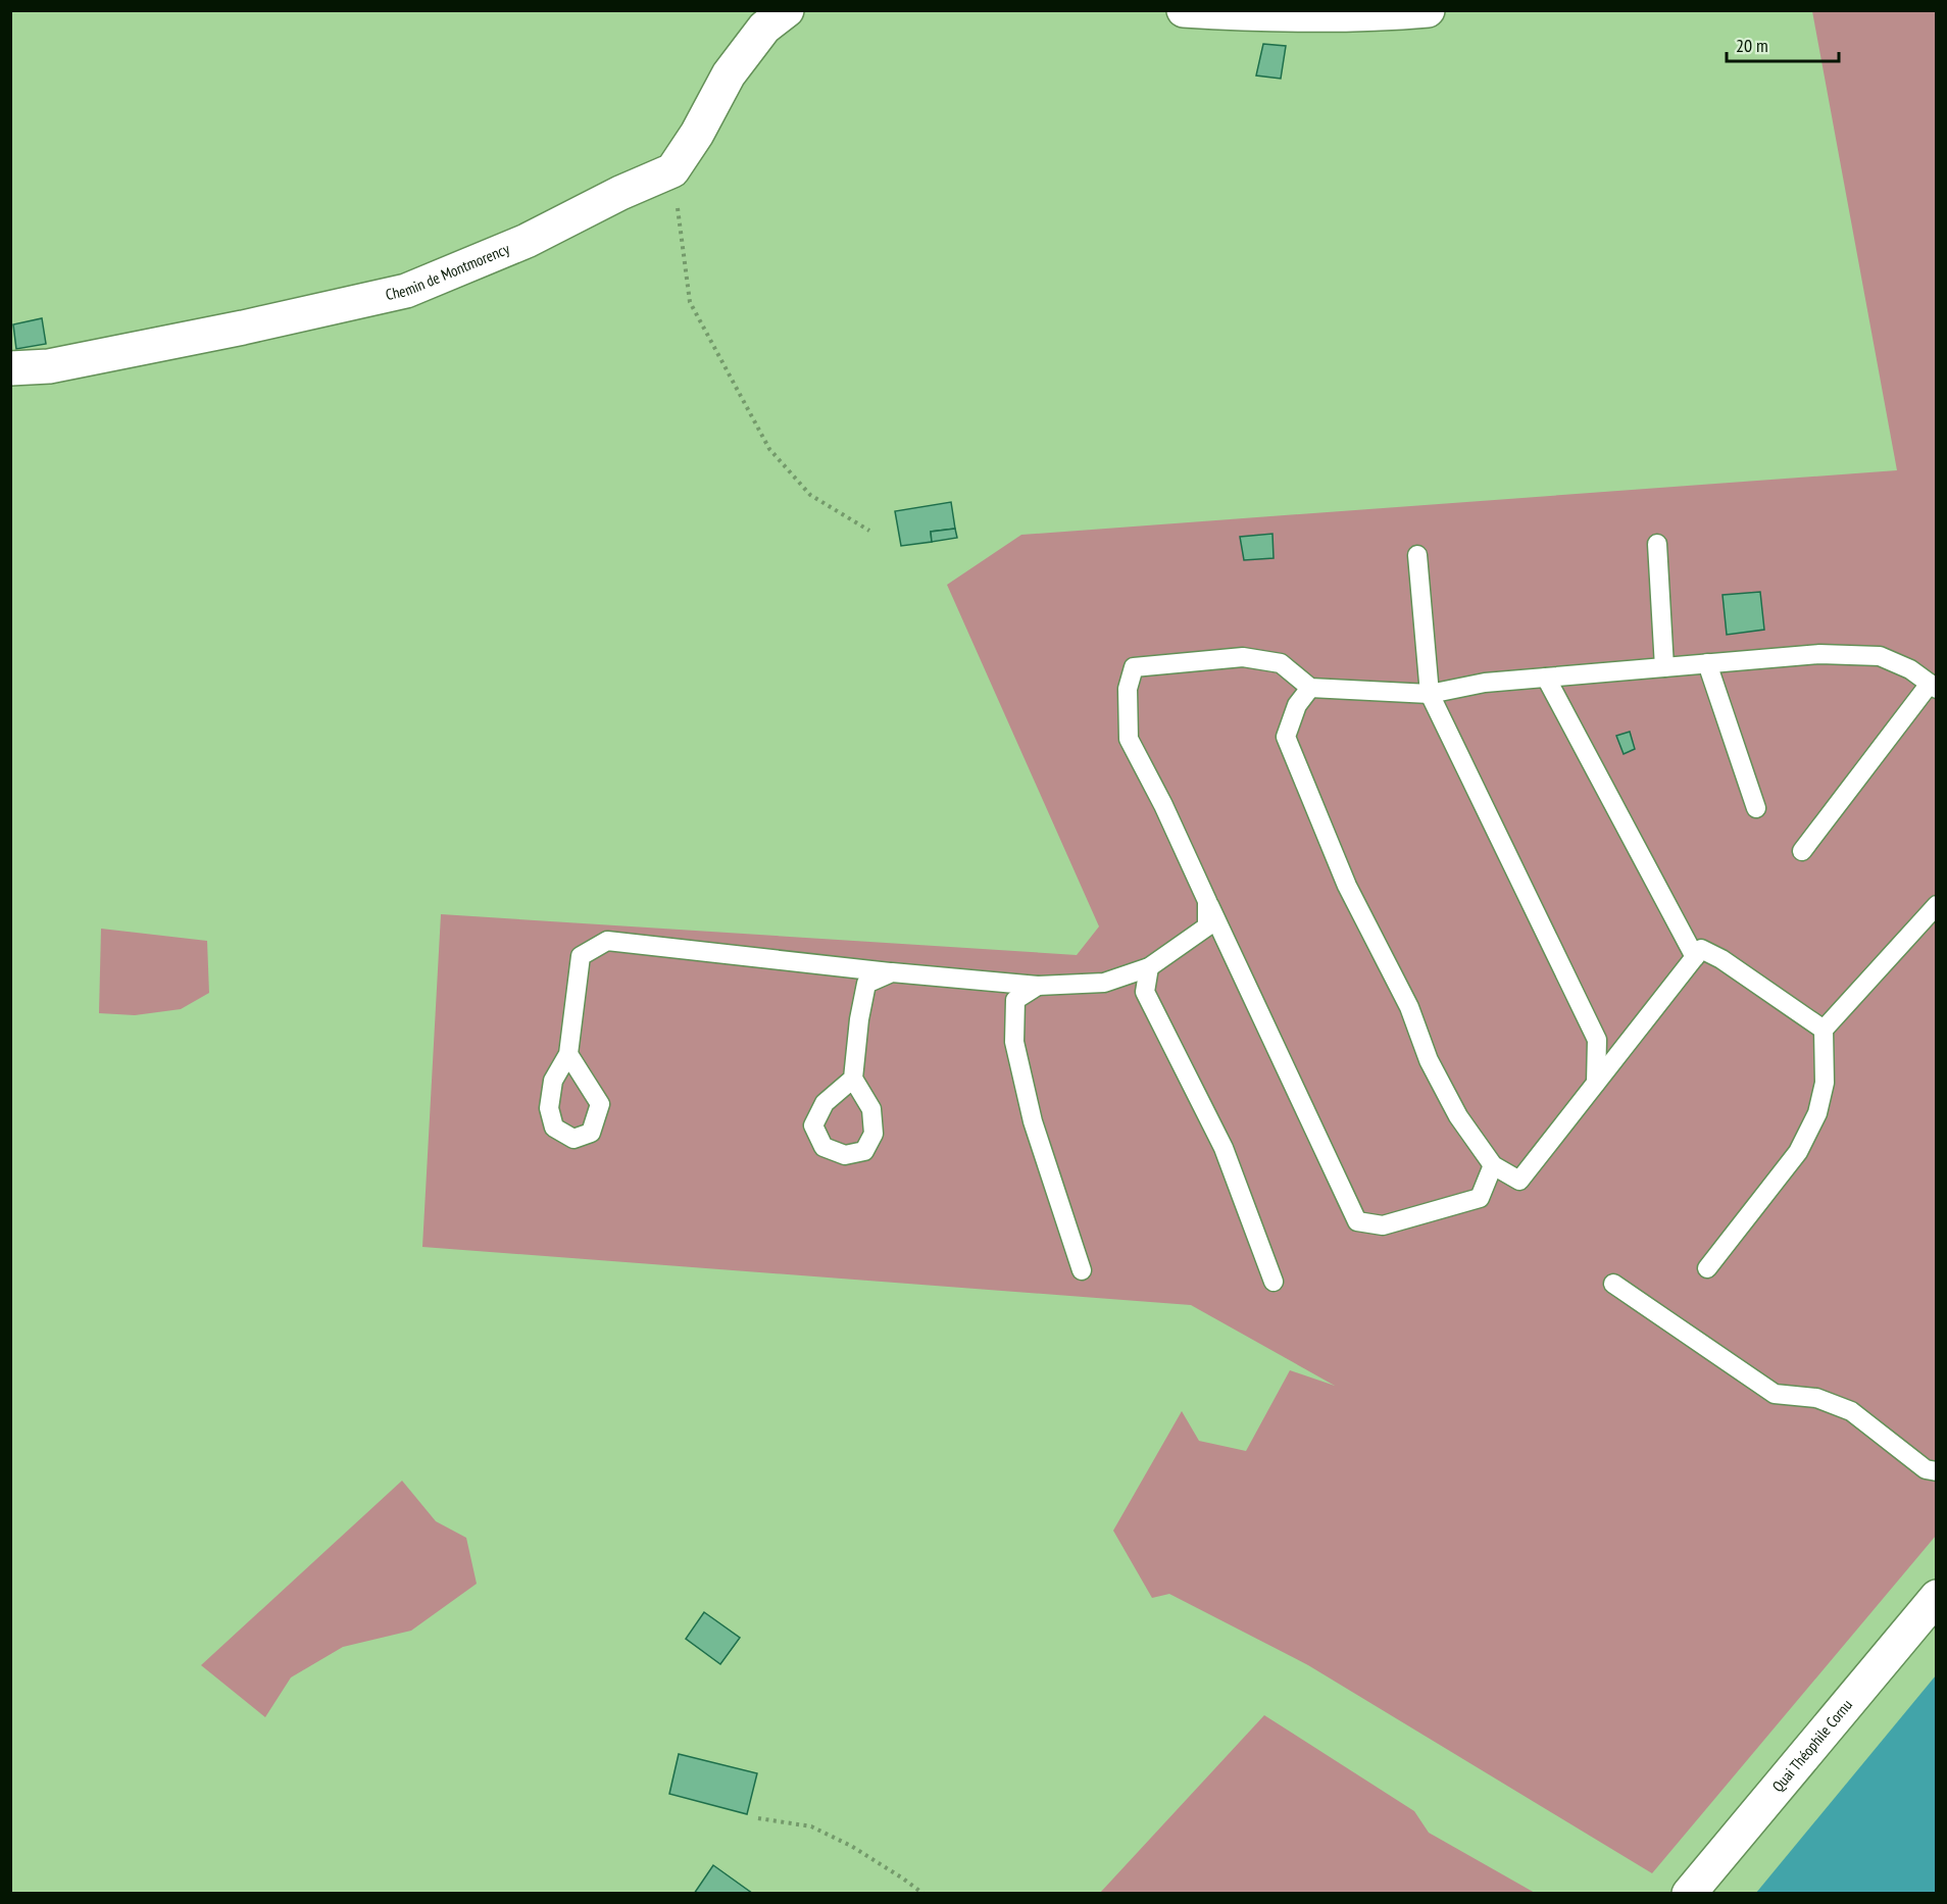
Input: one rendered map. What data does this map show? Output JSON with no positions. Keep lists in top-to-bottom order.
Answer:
{
  "streets": {
    "street": ["Chemin de Montmorency", "Quai Théophile Cornu"]
  },
  "scale_bar": "20 m"
}
